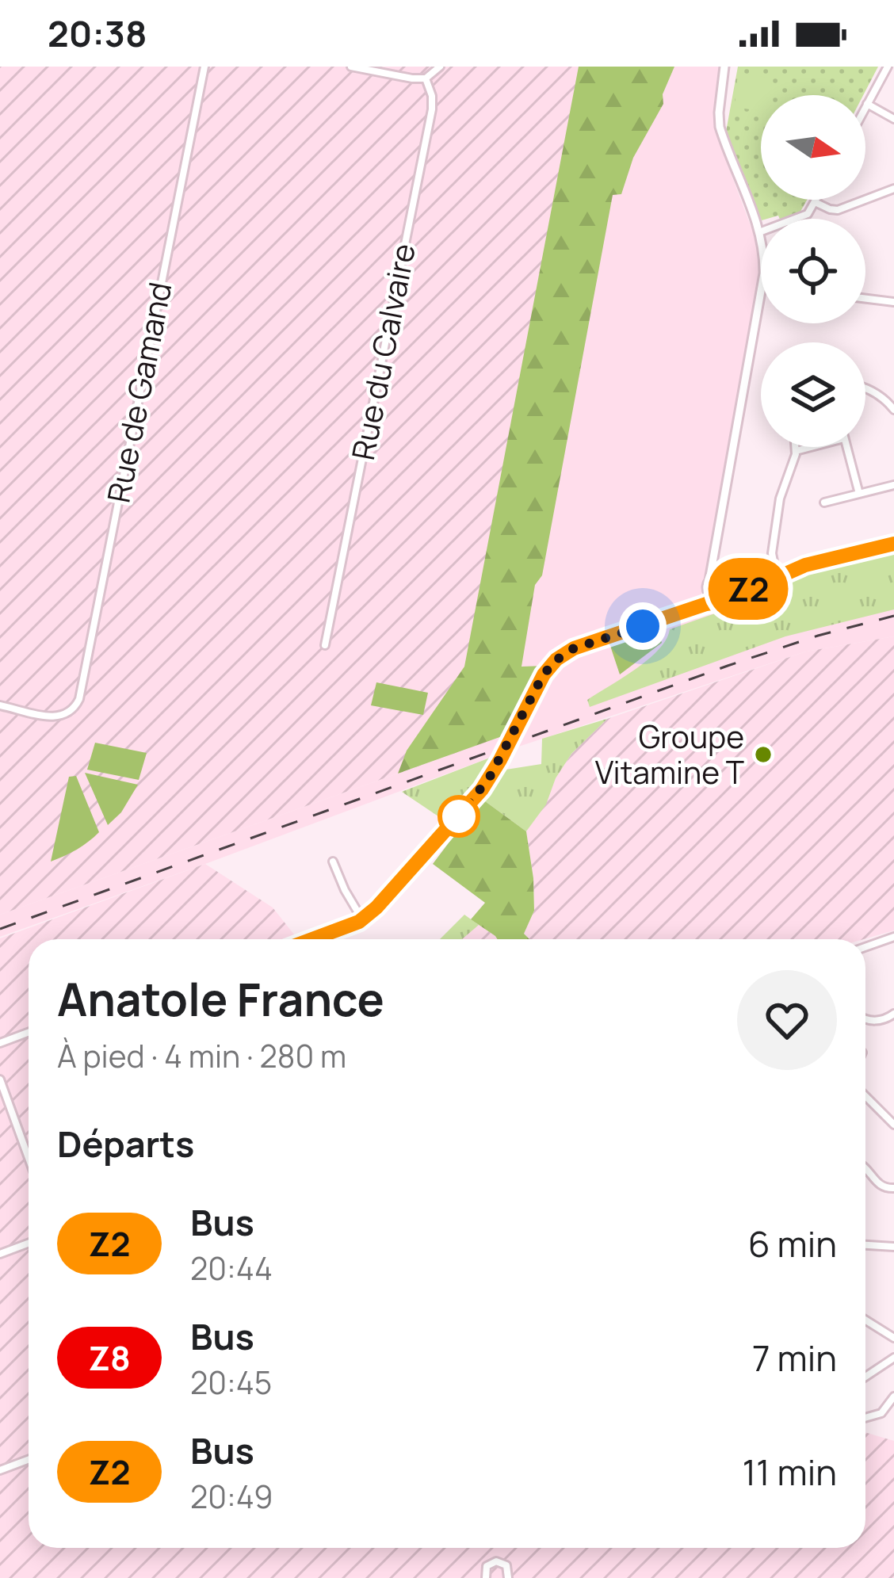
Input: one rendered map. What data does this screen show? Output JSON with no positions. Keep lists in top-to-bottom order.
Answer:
{
  "streets": {
    "street": ["Rue du Calvaire", "Rue de Gamand"]
  },
  "places": ["Groupe Vitamine T"],
  "lines": ["bus line Z2"],
  "north": "right",
  "page": {
    "status": "20:38",
    "on_map": "Z2",
    "heading": [
      ["Anatole France", "À pied · 4 min · 280 m"],
      "Départs"
    ],
    "list": [
      {
        "mark": "Z2",
        "name": "Bus",
        "note": "20:44",
        "value": "6 min"
      },
      {
        "mark": "Z8",
        "name": "Bus",
        "note": "20:45",
        "value": "7 min"
      },
      {
        "mark": "Z2",
        "name": "Bus",
        "note": "20:49",
        "value": "11 min"
      }
    ]
  }
}
